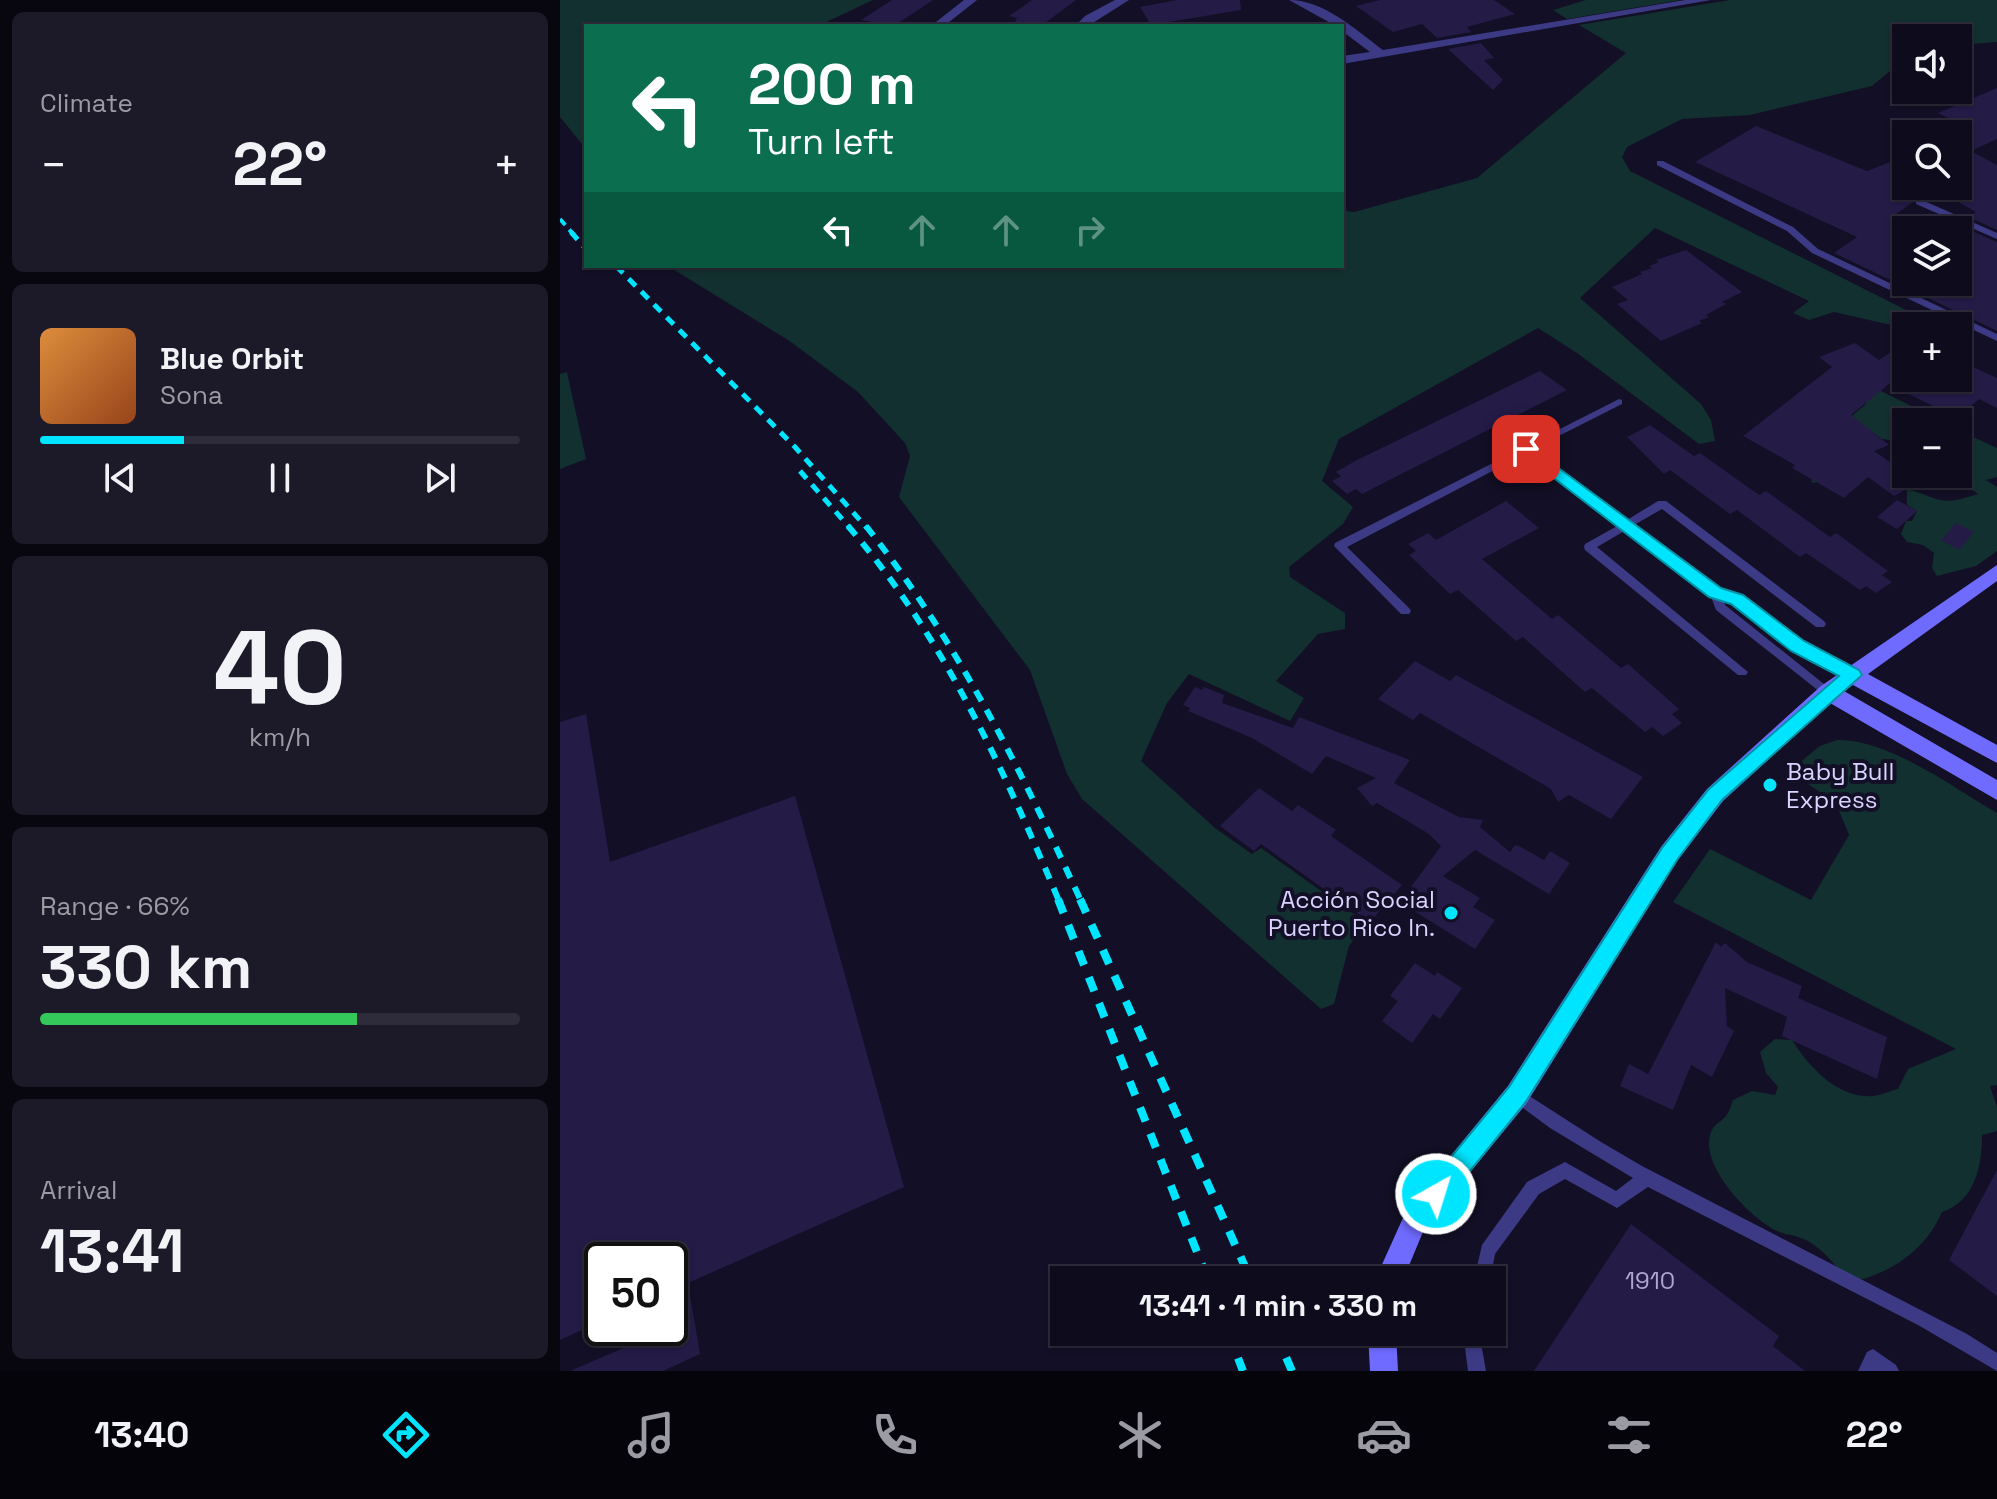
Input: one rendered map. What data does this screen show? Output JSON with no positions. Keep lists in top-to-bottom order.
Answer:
{
  "places": ["Baby Bull Express", "Acción Social Puerto Rico In."],
  "house_numbers": ["1910"],
  "page": {
    "tile": [
      "Climate",
      ["40", "km/h"],
      ["Range · 66%", "330 km"],
      ["Arrival", "13:41"]
    ],
    "map_buttons": ["+", "−"],
    "turn": ["200 m", "Turn left"],
    "heat": ["−", "22°", "+"],
    "song": ["Blue Orbit", "Sona"],
    "limit": "50",
    "trip": "13:41 · 1 min · 330 m",
    "tabs": ["13:40", "22°"]
  }
}
